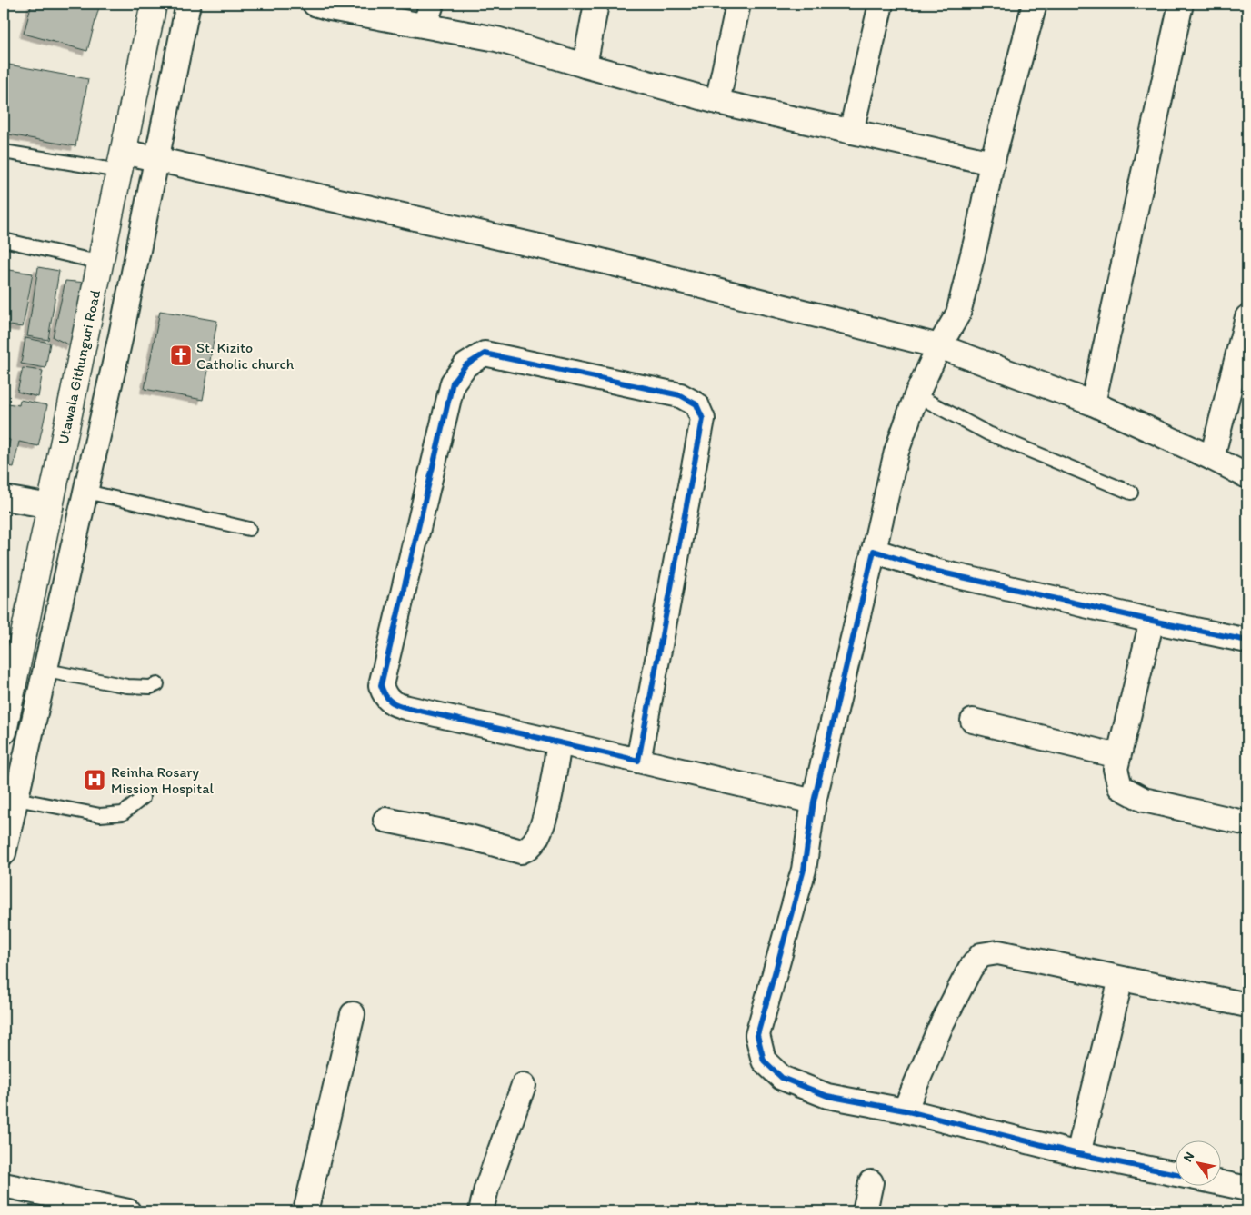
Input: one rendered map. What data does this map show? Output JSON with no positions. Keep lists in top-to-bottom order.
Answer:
{
  "streets": {
    "street": ["Utawala Githunguri Road"]
  },
  "places": {
    "church": ["St. Kizito Catholic church"],
    "hospital": ["Reinha Rosary Mission Hospital"]
  },
  "north": "top left"
}
